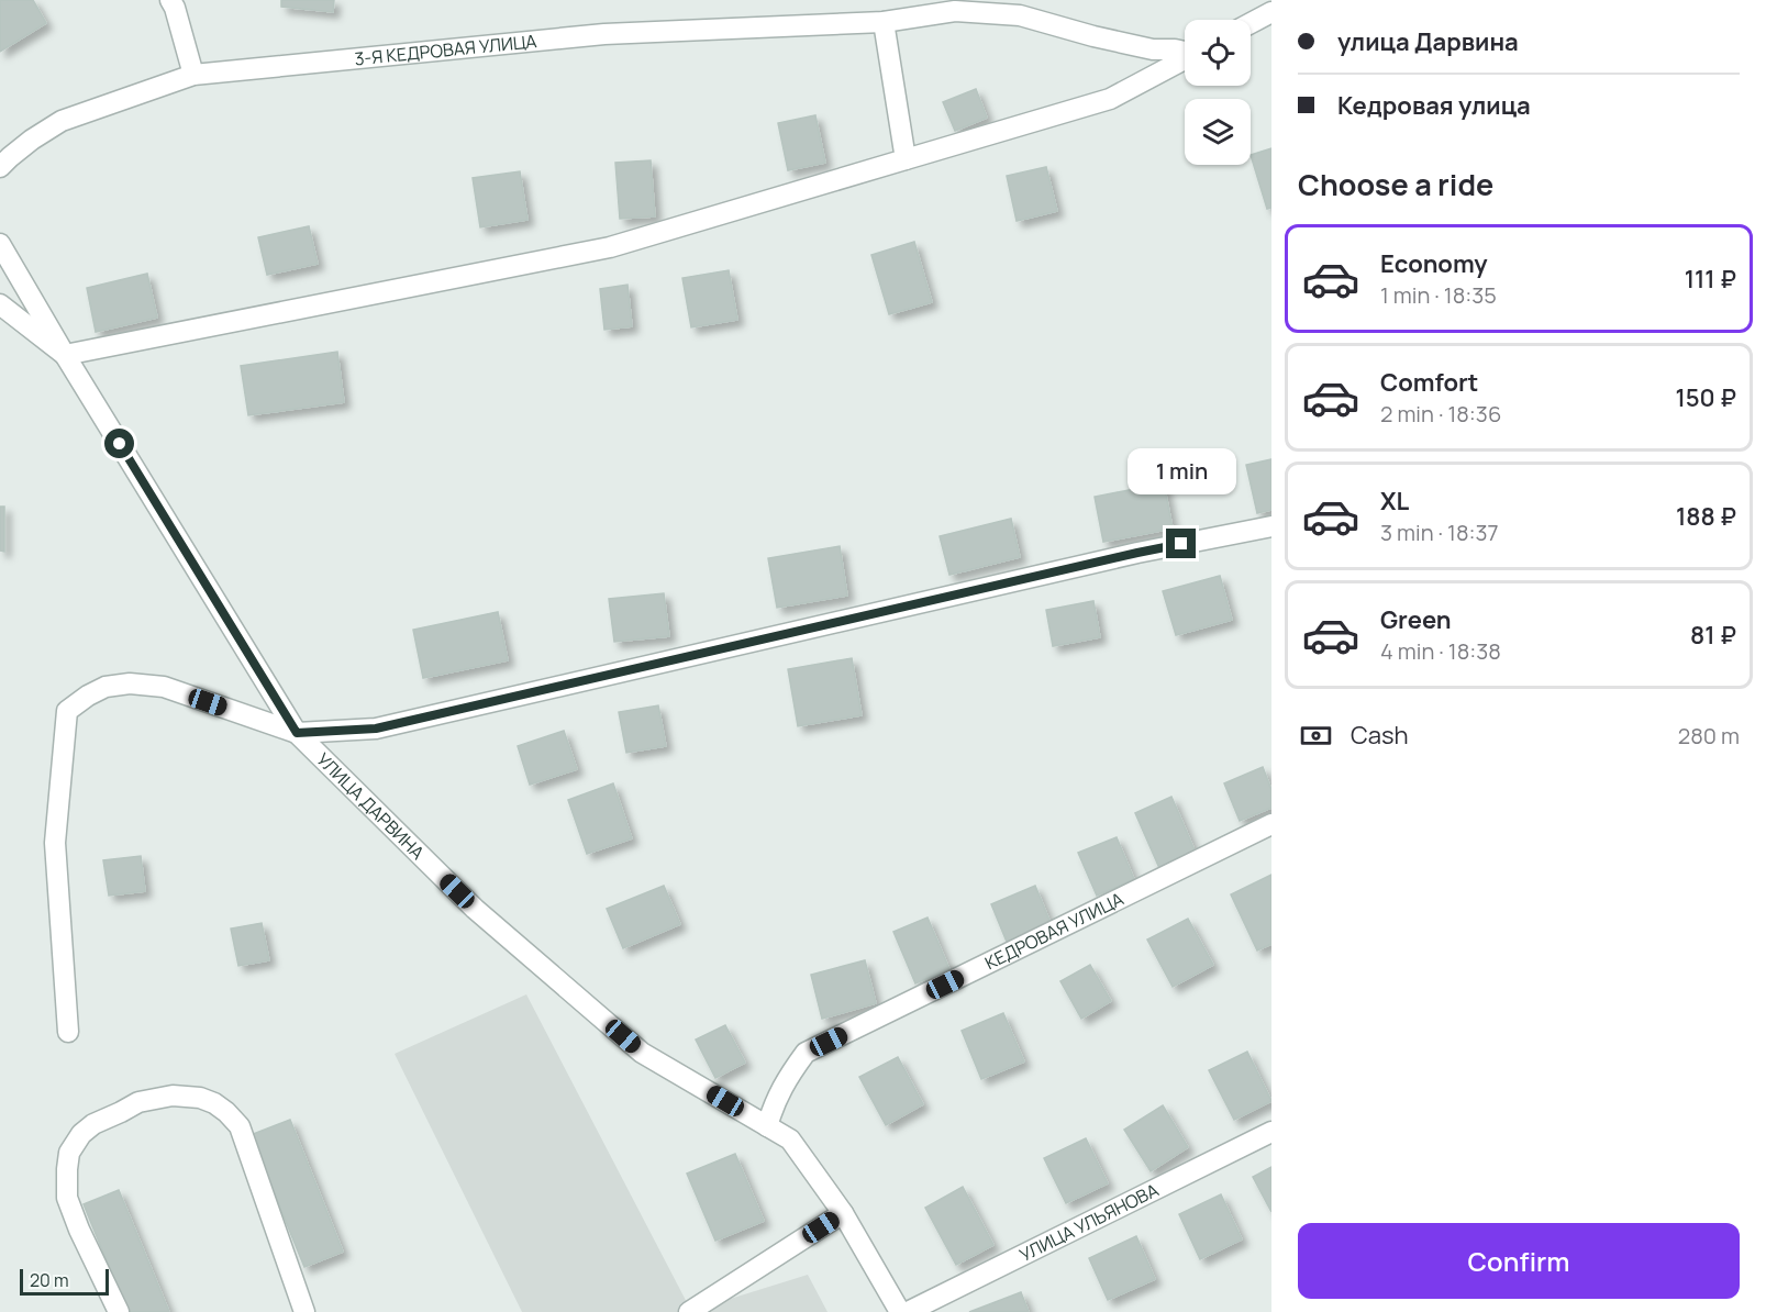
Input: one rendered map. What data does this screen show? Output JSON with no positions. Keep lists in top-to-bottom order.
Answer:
{
  "streets": {
    "street": [
      "3-Я КЕДРОВАЯ УЛИЦА",
      "УЛИЦА ДАРВИНА",
      "КЕДРОВАЯ УЛИЦА",
      "УЛИЦА УЛЬЯНОВА"
    ]
  },
  "crossings": [
    ["УЛИЦА ДАРВИНА", "КЕДРОВАЯ УЛИЦА"]
  ],
  "scale_bar": "20 m",
  "page": {
    "banner": ["улица Дарвина", "Кедровая улица"],
    "heading": "Choose a ride",
    "list": [
      {
        "name": "Economy",
        "note": "1 min · 18:35",
        "value": "111 ₽"
      },
      {
        "name": "Comfort",
        "note": "2 min · 18:36",
        "value": "150 ₽"
      },
      {
        "name": "XL",
        "note": "3 min · 18:37",
        "value": "188 ₽"
      },
      {
        "name": "Green",
        "note": "4 min · 18:38",
        "value": "81 ₽"
      }
    ],
    "bubble": "1 min",
    "pay": ["Cash", "280 m"],
    "buttons": "Confirm",
    "scale": "20 m"
  }
}
